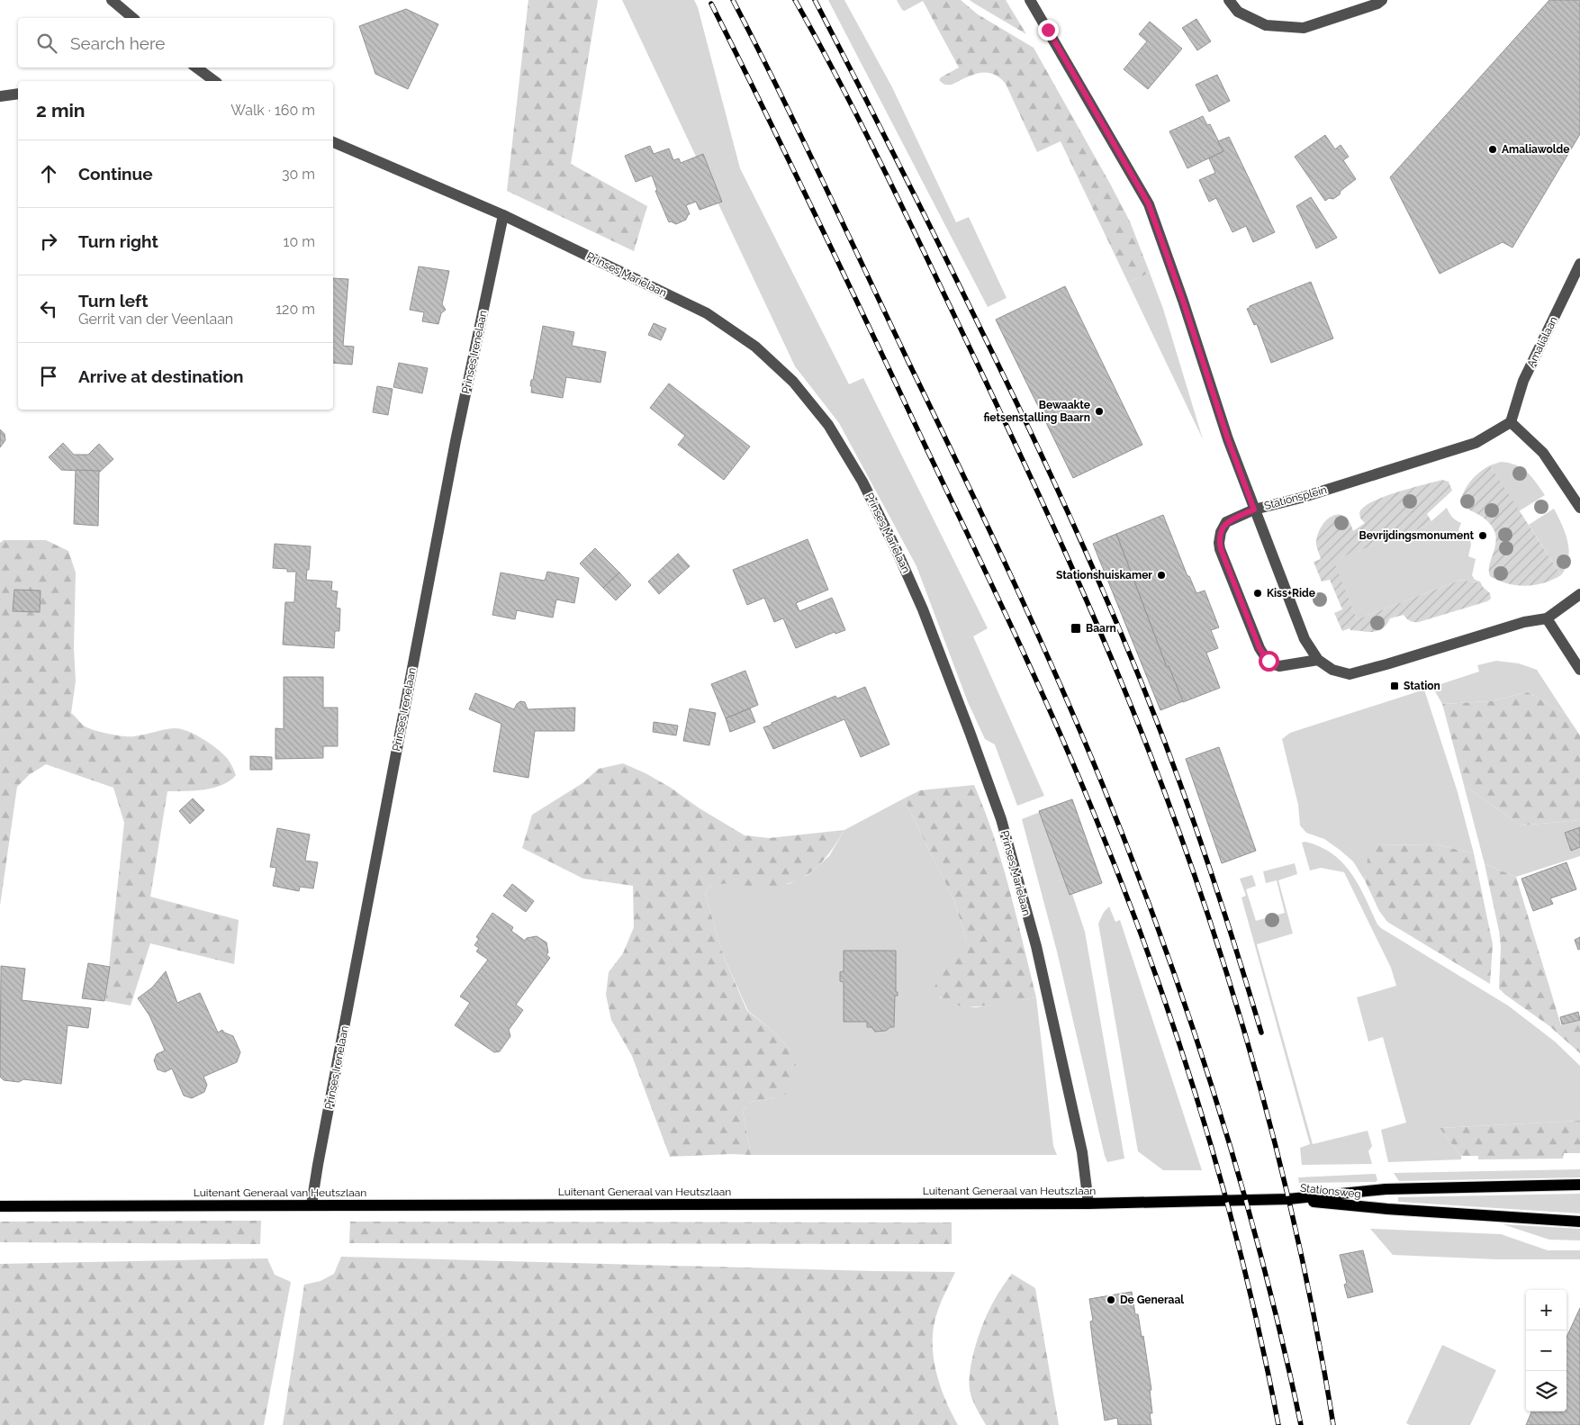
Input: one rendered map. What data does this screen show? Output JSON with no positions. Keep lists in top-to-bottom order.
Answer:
{
  "streets": {
    "main road": ["Luitenant Generaal van Heutszlaan", "Stationsweg"],
    "street": [
      "Prinses Marielaan",
      "Amalialaan",
      "Prinses Irenelaan",
      "Stationsplein"
    ]
  },
  "crossings": [
    ["Prinses Marielaan", "Prinses Irenelaan"],
    ["Prinses Marielaan", "Luitenant Generaal van Heutszlaan"],
    ["Amalialaan", "Stationsplein"],
    ["Prinses Irenelaan", "Luitenant Generaal van Heutszlaan"],
    ["Luitenant Generaal van Heutszlaan", "Stationsweg"]
  ],
  "places": {
    "other": [
      "Amaliawolde",
      "Bewaakte fietsenstalling Baarn",
      "Bevrijdingsmonument",
      "Stationshuiskamer",
      "Kiss+Ride",
      "De Generaal"
    ],
    "transit": ["Baarn", "Station"]
  },
  "page": {
    "search": "Search here",
    "heading": ["2 min", "Walk · 160 m"],
    "list": [
      ["Continue", "30 m"],
      ["Turn right", "10 m"],
      ["Turn left", "Gerrit van der Veenlaan", "120 m"],
      "Arrive at destination"
    ],
    "map_buttons": ["+", "−"]
  }
}
